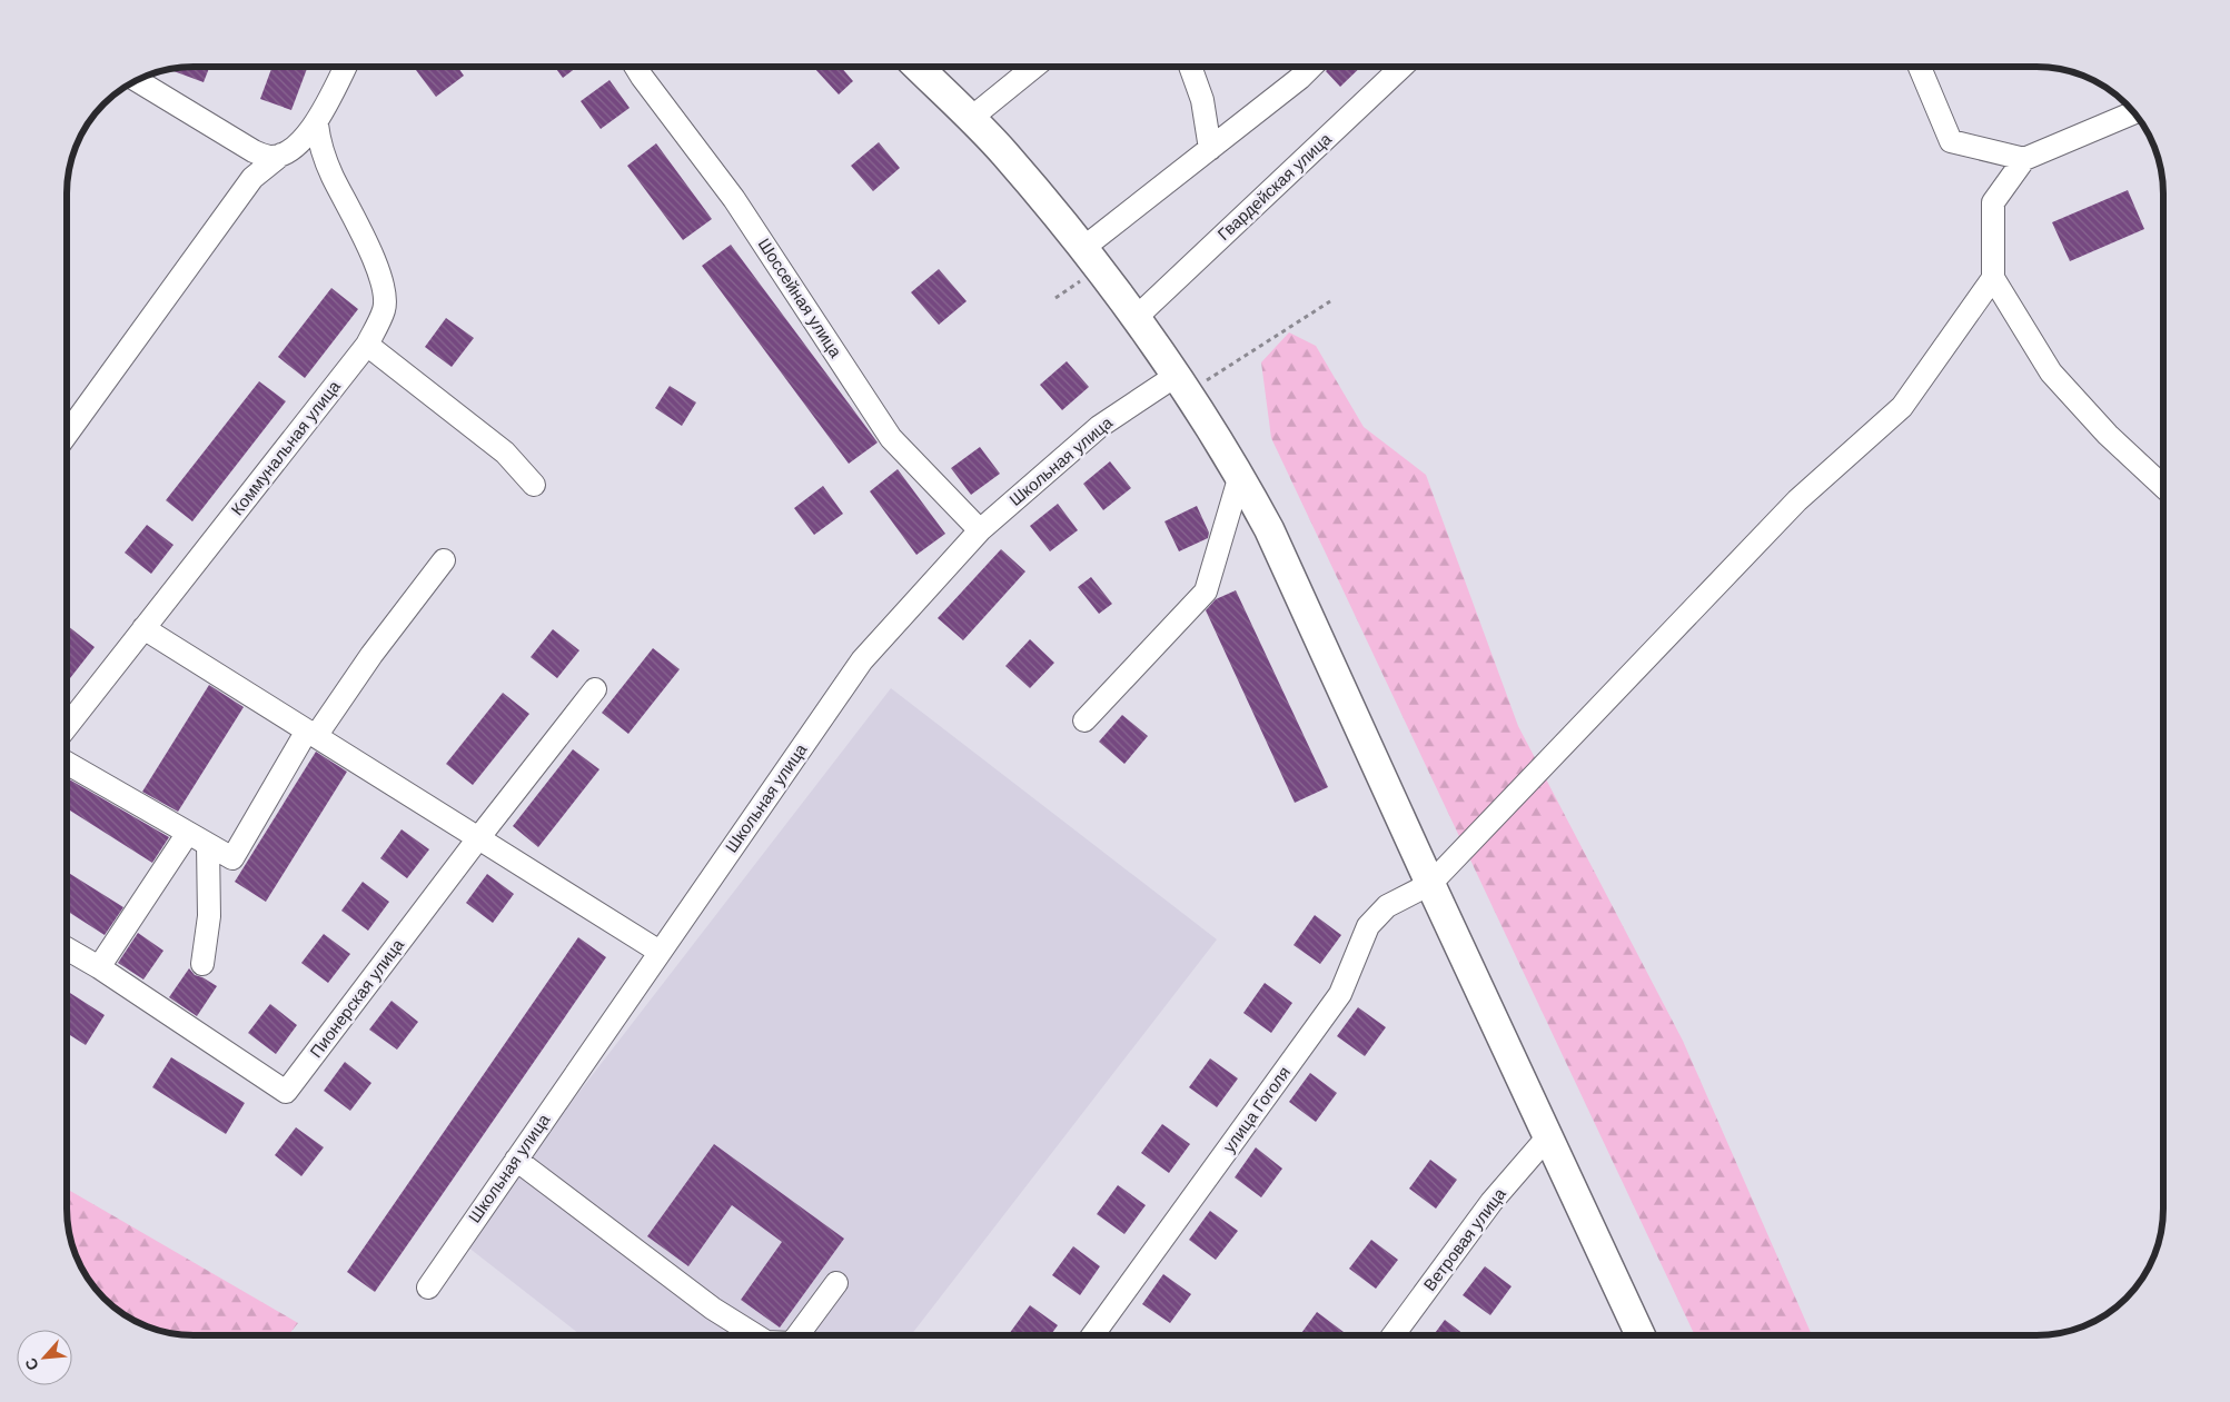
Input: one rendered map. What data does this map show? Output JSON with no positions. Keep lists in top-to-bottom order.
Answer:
{
  "streets": {
    "street": [
      "Гвардейская улица",
      "Шоссейная улица",
      "Коммунальная улица",
      "Школьная улица",
      "Пионерская улица",
      "улица Гоголя",
      "Ветровая улица"
    ]
  },
  "crossings": [
    ["Шоссейная улица", "Школьная улица"]
  ],
  "north": "bottom left"
}
